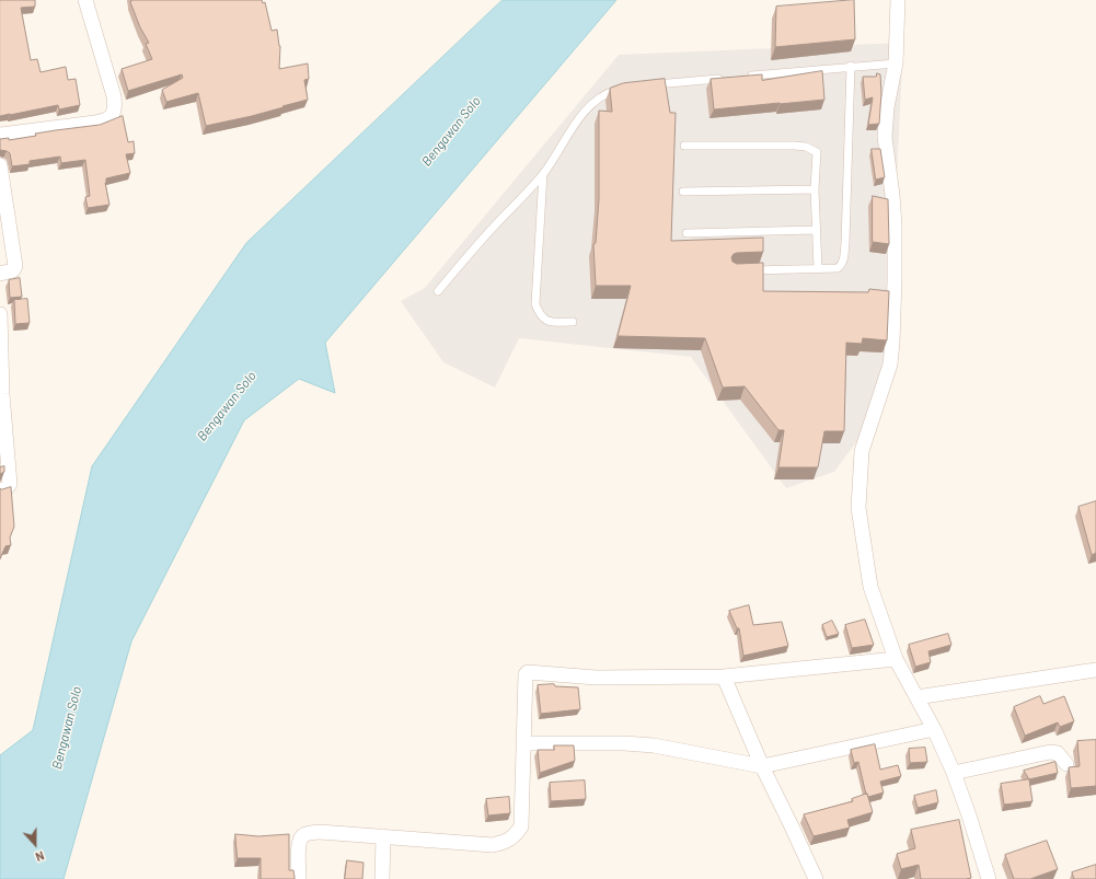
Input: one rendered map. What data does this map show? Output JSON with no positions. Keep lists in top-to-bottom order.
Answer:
{
  "water": ["Bengawan Solo"],
  "north": "bottom"
}
